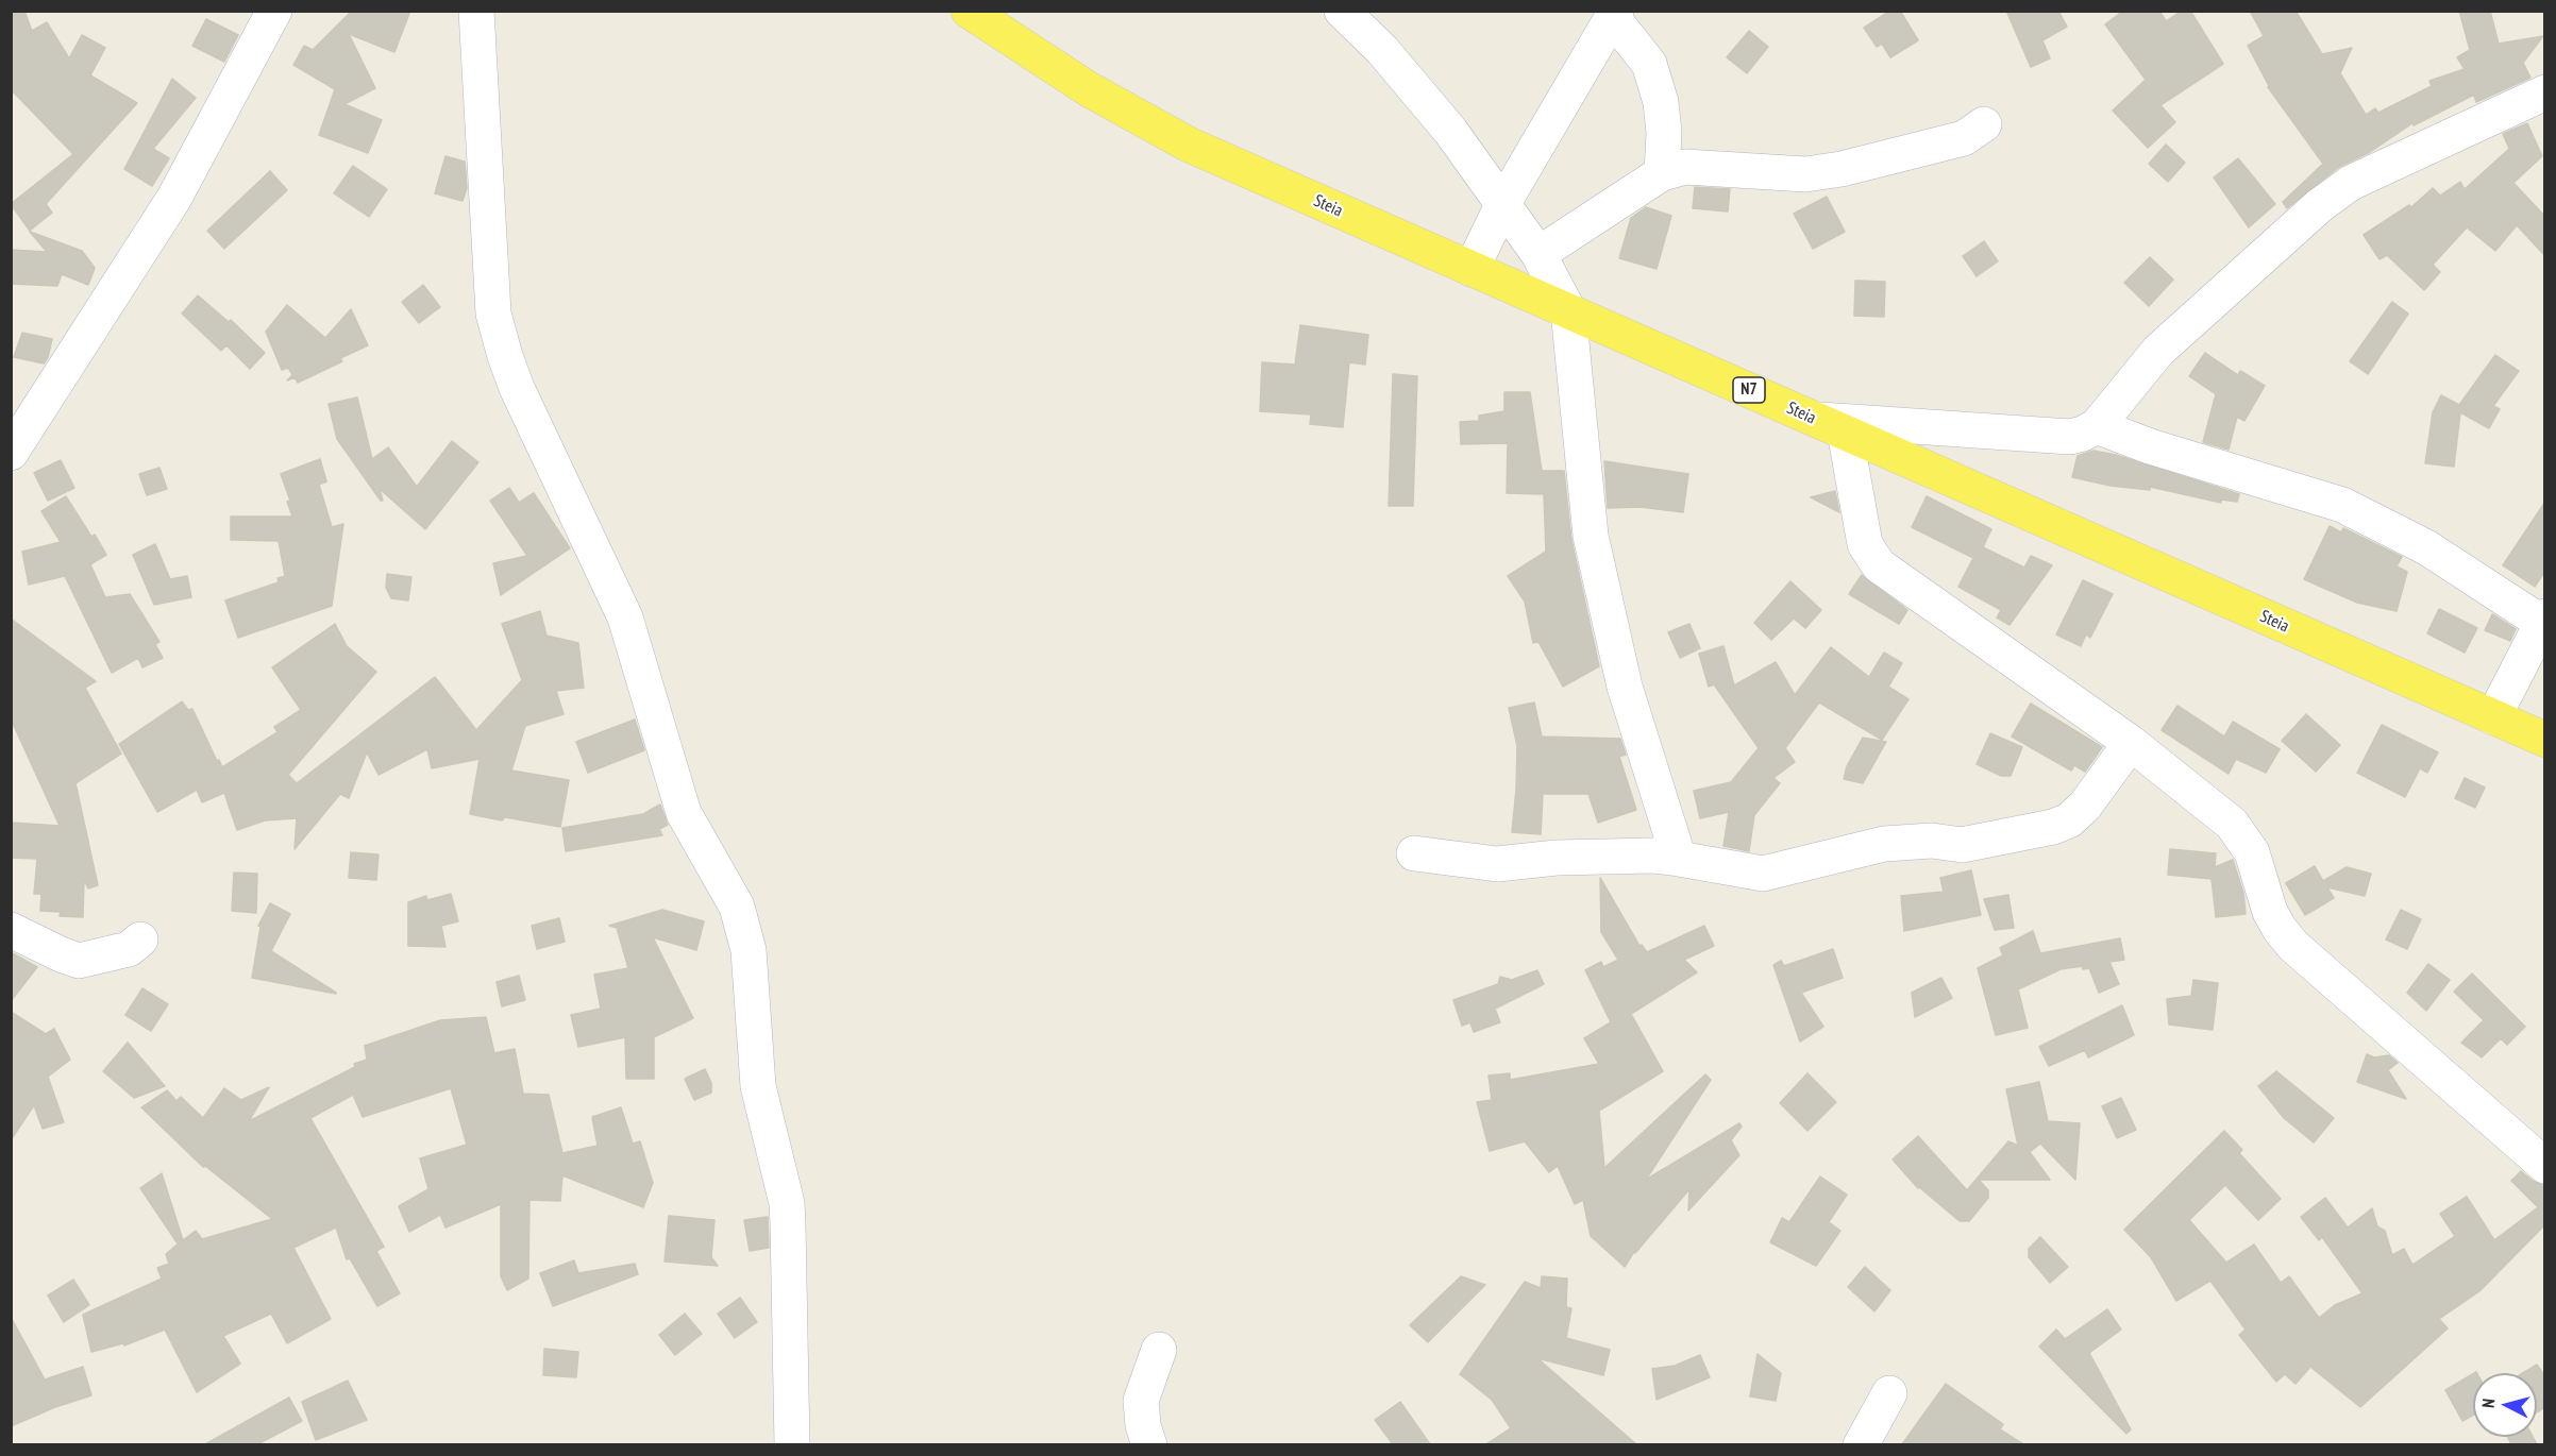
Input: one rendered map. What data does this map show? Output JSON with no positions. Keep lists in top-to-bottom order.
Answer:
{
  "streets": {
    "main road": ["Steia", "N7"]
  },
  "north": "left"
}
